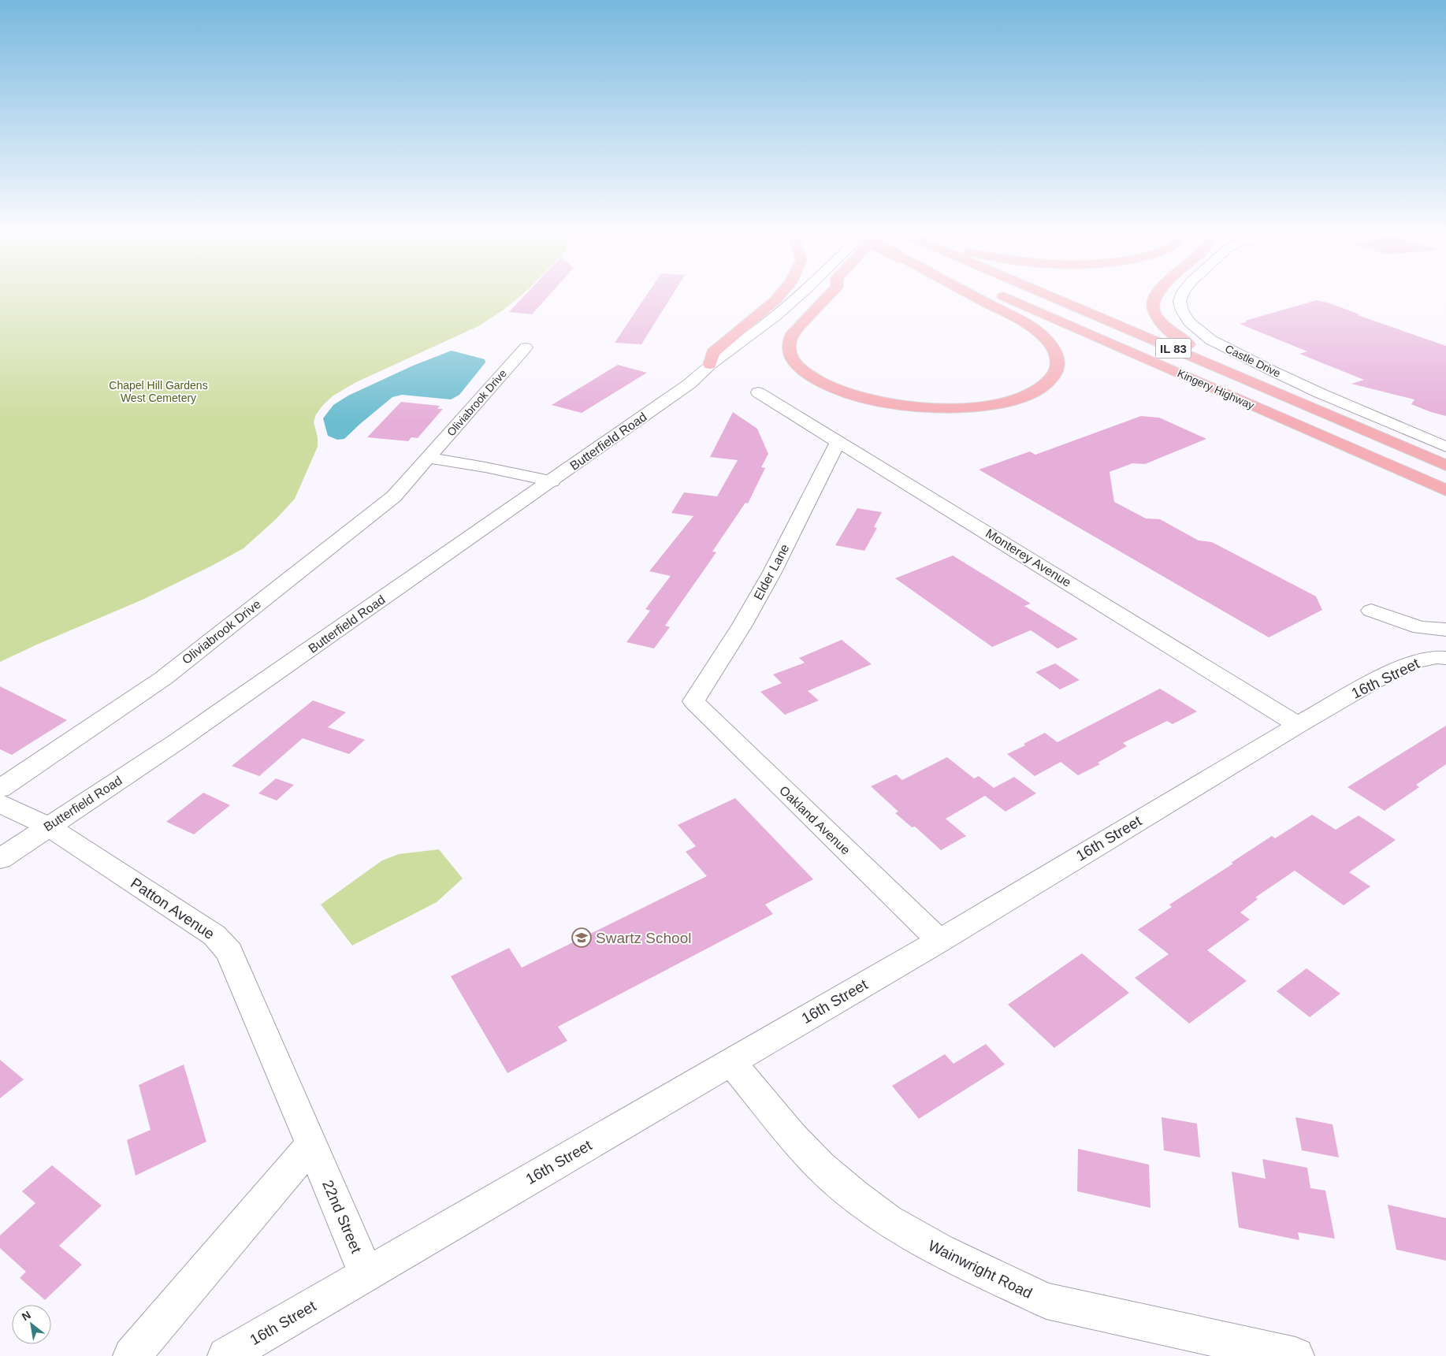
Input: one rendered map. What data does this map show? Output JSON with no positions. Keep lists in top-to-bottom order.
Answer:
{
  "streets": {
    "highway": ["IL 83", "Kingery Highway"],
    "street": [
      "Castle Drive",
      "Oliviabrook Drive",
      "Butterfield Road",
      "Monterey Avenue",
      "Elder Lane",
      "16th Street",
      "Oakland Avenue",
      "Patton Avenue",
      "22nd Street",
      "Wainwright Road"
    ]
  },
  "crossings": [
    ["Butterfield Road", "Patton Avenue"],
    ["Monterey Avenue", "Elder Lane"],
    ["Monterey Avenue", "16th Street"],
    ["Elder Lane", "Oakland Avenue"],
    ["16th Street", "Oakland Avenue"],
    ["16th Street", "22nd Street"],
    ["16th Street", "Wainwright Road"],
    ["Patton Avenue", "22nd Street"]
  ],
  "parks": ["Chapel Hill Gardens West Cemetery"],
  "places": {
    "school or university": ["Swartz School"]
  },
  "north": "top left"
}
